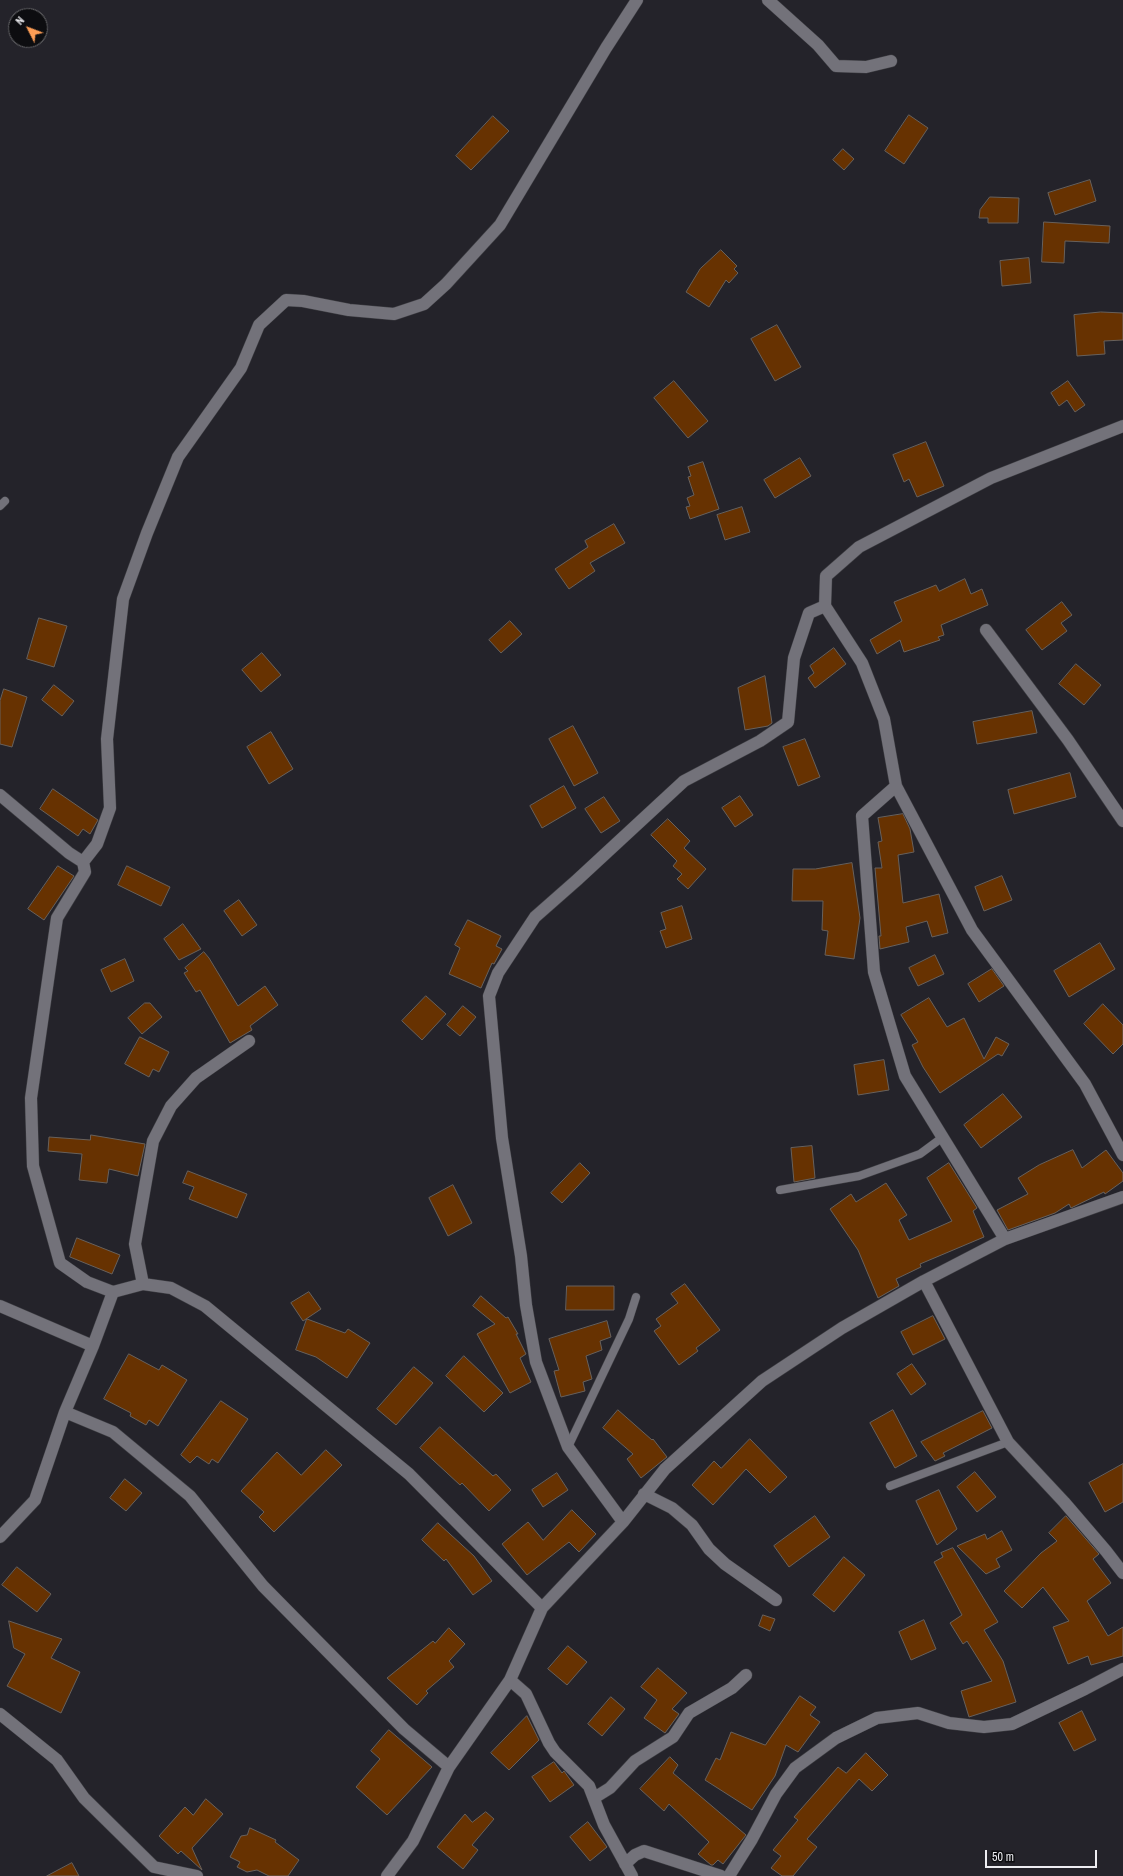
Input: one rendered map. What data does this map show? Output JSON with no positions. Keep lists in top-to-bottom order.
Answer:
{
  "scale_bar": "50 m",
  "north": "top left"
}
